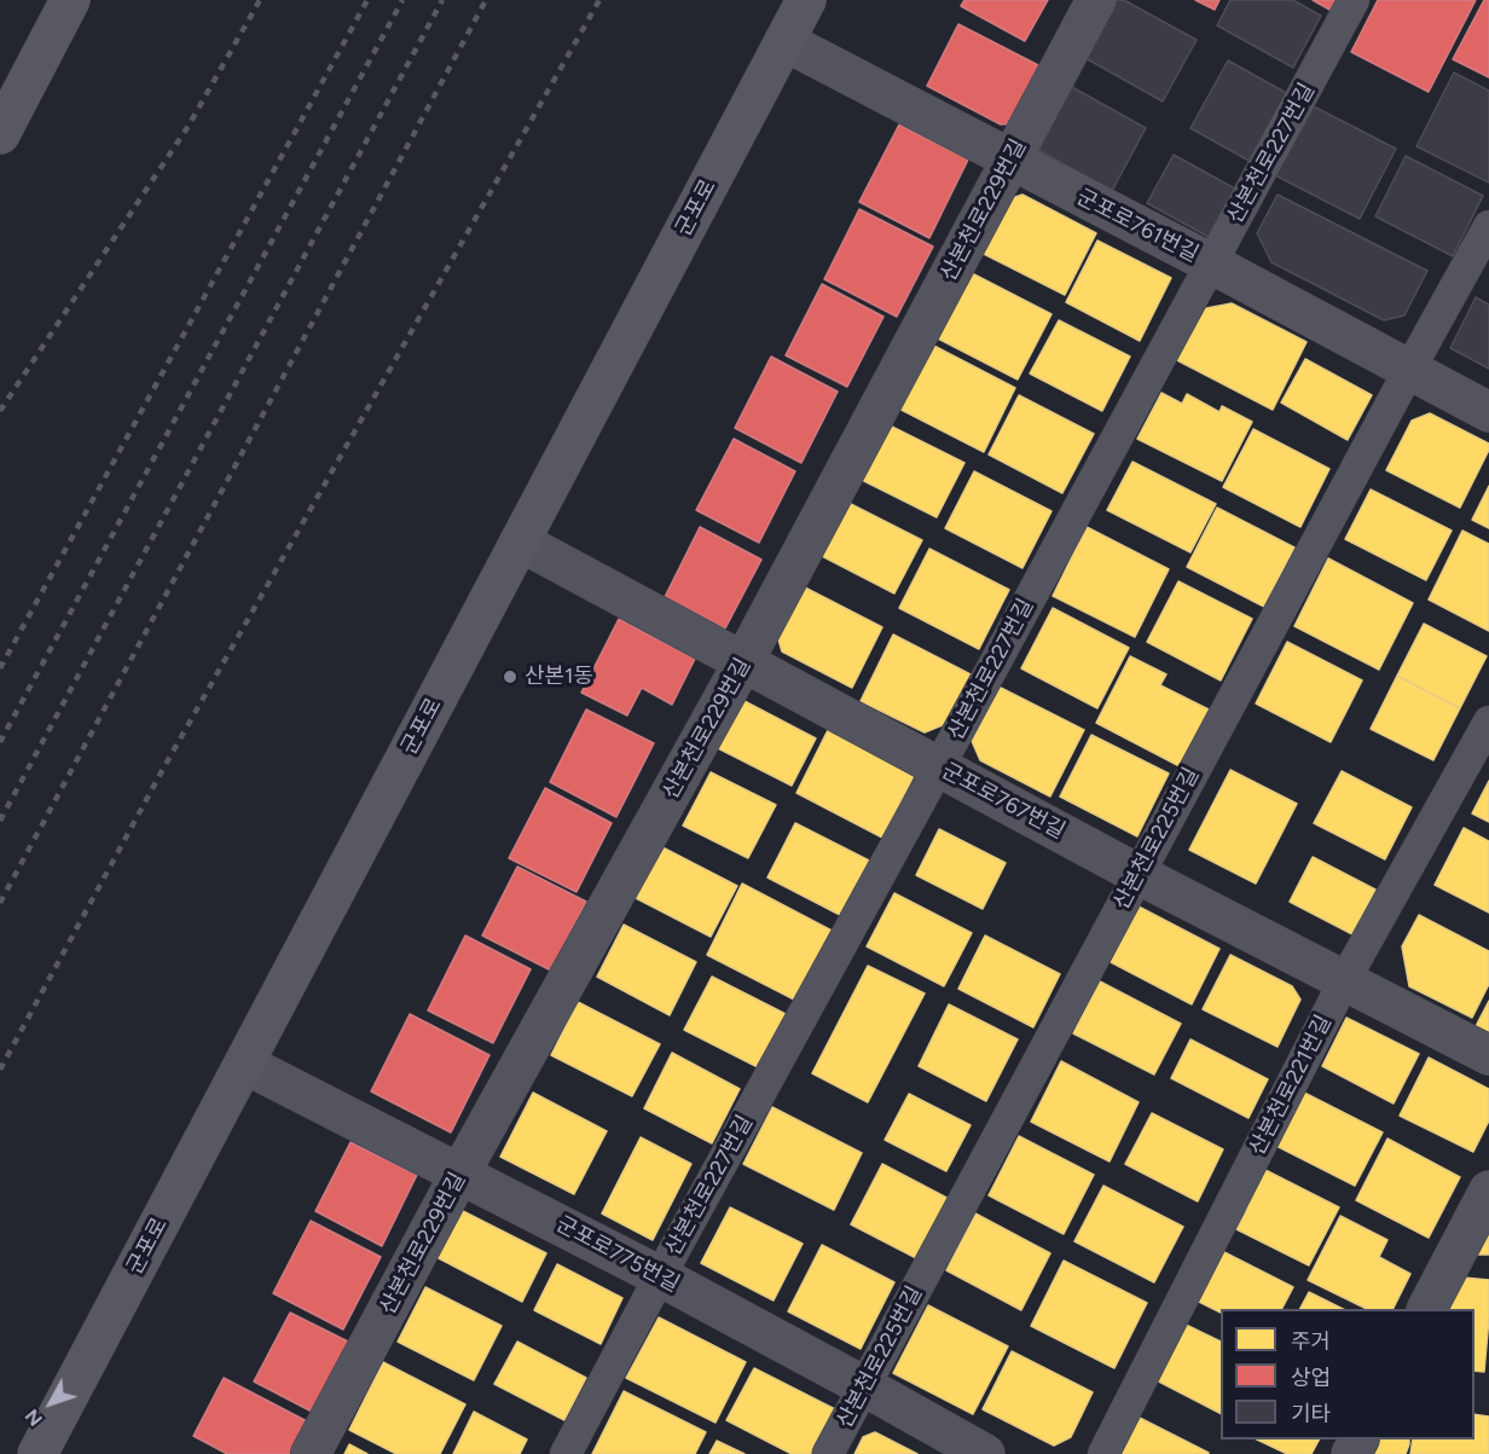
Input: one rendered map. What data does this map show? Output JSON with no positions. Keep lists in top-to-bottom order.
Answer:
{
  "streets": {
    "street": [
      "군포로",
      "산본천로229번길",
      "군포로761번길",
      "군포로767번길",
      "군포로775번길"
    ],
    "lane": ["산본천로227번길", "산본천로225번길", "산본천로221번길"]
  },
  "crossings": [
    ["산본천로227번길", "군포로761번길"],
    ["산본천로227번길", "군포로767번길"],
    ["산본천로227번길", "군포로775번길"],
    ["군포로", "군포로761번길"],
    ["군포로", "군포로767번길"],
    ["군포로", "군포로775번길"],
    ["산본천로229번길", "군포로761번길"],
    ["산본천로229번길", "군포로767번길"],
    ["산본천로229번길", "군포로775번길"],
    ["군포로761번길", "산본천로225번길"],
    ["군포로767번길", "산본천로225번길"],
    ["군포로767번길", "산본천로221번길"],
    ["산본천로225번길", "군포로775번길"]
  ],
  "places": ["산본1동"],
  "legend": ["주거", "상업", "기타"],
  "north": "bottom left"
}
